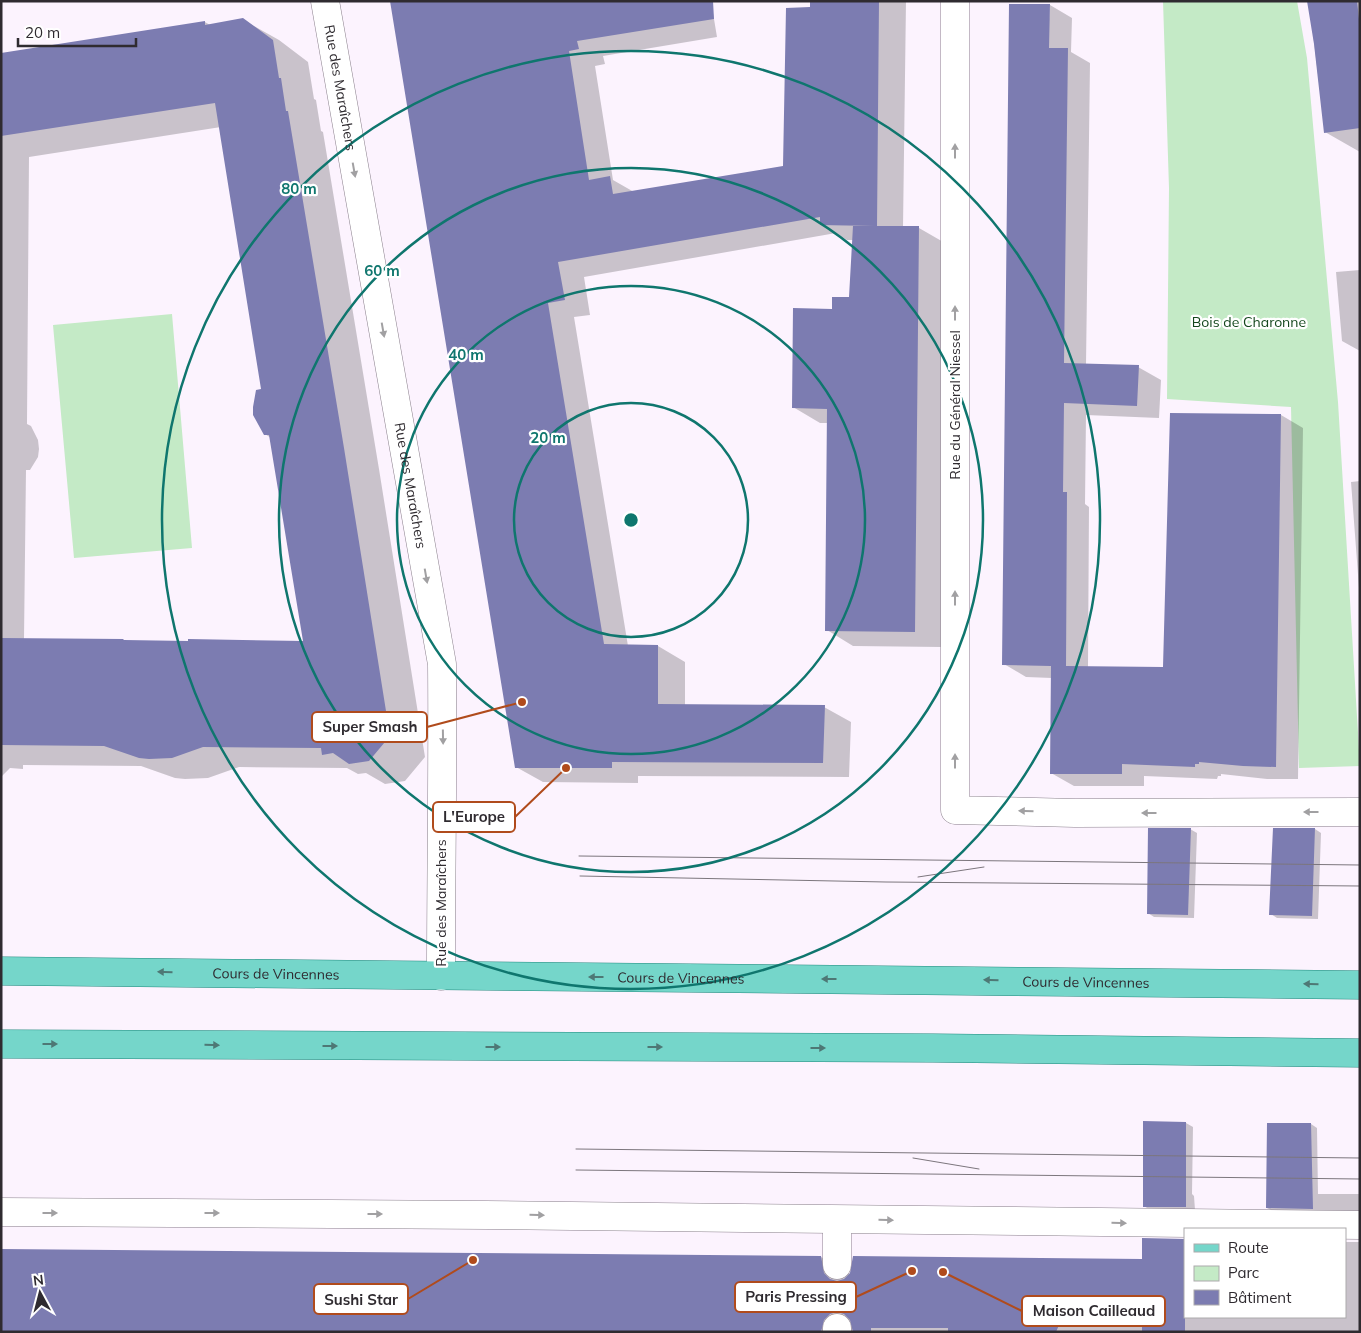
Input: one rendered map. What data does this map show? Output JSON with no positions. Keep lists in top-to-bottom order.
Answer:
{
  "streets": {
    "main road": ["Cours de Vincennes"],
    "street": ["Rue des Maraîchers", "Rue du Général Niessel"]
  },
  "crossings": [
    ["Rue des Maraîchers", "Cours de Vincennes"]
  ],
  "one_way": ["Rue des Maraîchers"],
  "parks": ["Bois de Charonne"],
  "places": [
    "Super Smash",
    "L'Europe",
    "Sushi Star",
    "Paris Pressing",
    "Maison Cailleaud"
  ],
  "legend": ["Route", "Parc", "Bâtiment"],
  "scale_bar": "20 m",
  "north": "top",
  "rings": [
    "80 m",
    "60 m",
    "40 m",
    "20 m"
  ]
}
